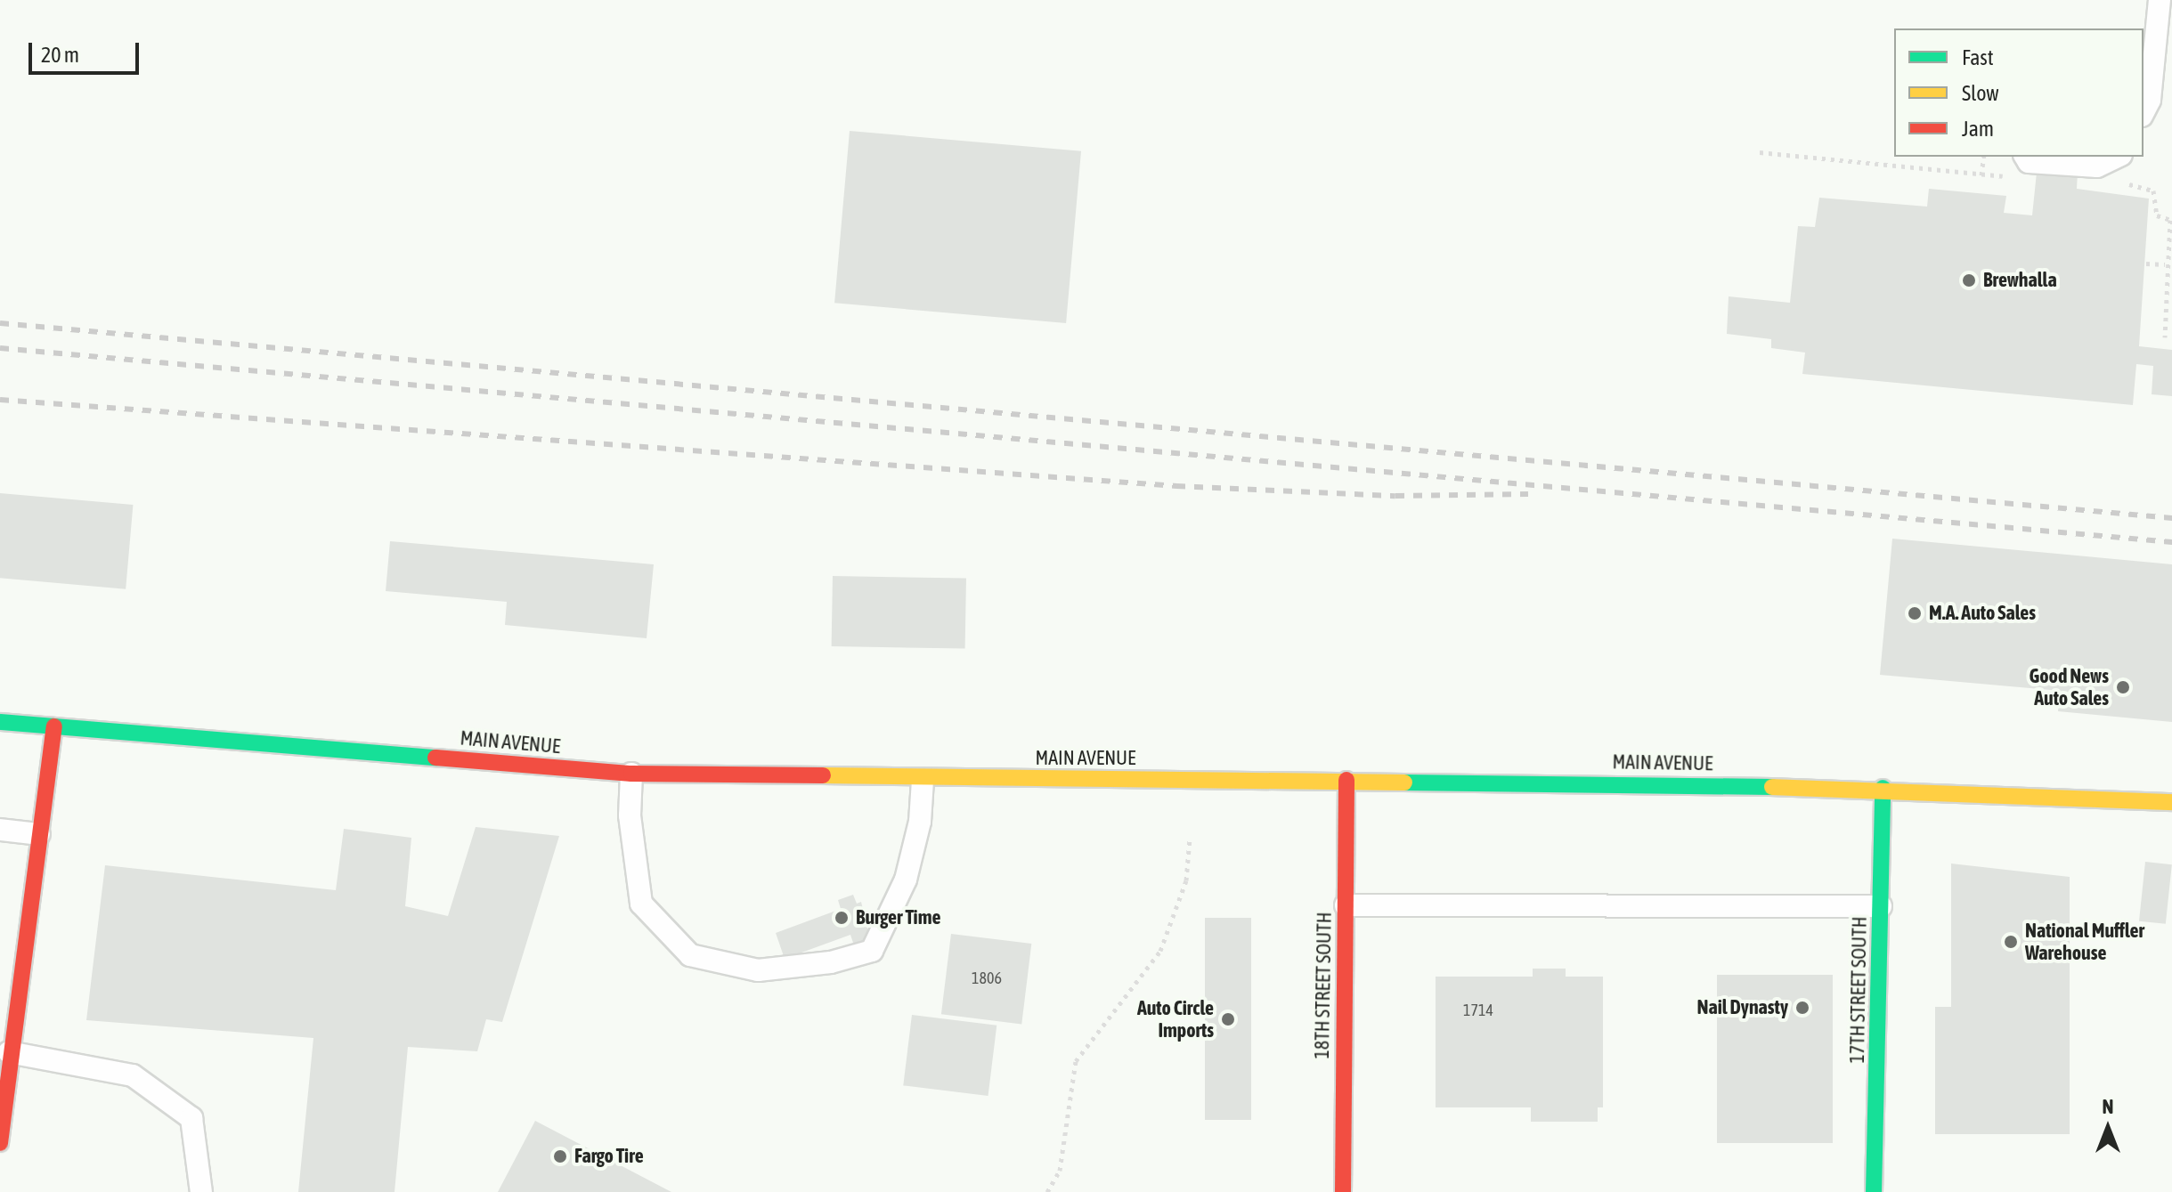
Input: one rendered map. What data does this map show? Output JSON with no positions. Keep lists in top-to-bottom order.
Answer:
{
  "streets": {
    "main road": ["MAIN AVENUE", "18TH STREET SOUTH", "17TH STREET SOUTH"]
  },
  "crossings": [
    ["MAIN AVENUE", "18TH STREET SOUTH"],
    ["MAIN AVENUE", "17TH STREET SOUTH"]
  ],
  "places": [
    "Brewhalla",
    "M.A. Auto Sales",
    "Good News Auto Sales",
    "Burger Time",
    "National Muffler Warehouse",
    "Nail Dynasty",
    "Auto Circle Imports",
    "Fargo Tire"
  ],
  "house_numbers": ["1806", "1714"],
  "legend": ["Fast", "Slow", "Jam"],
  "scale_bar": "20 m",
  "north": "top"
}
